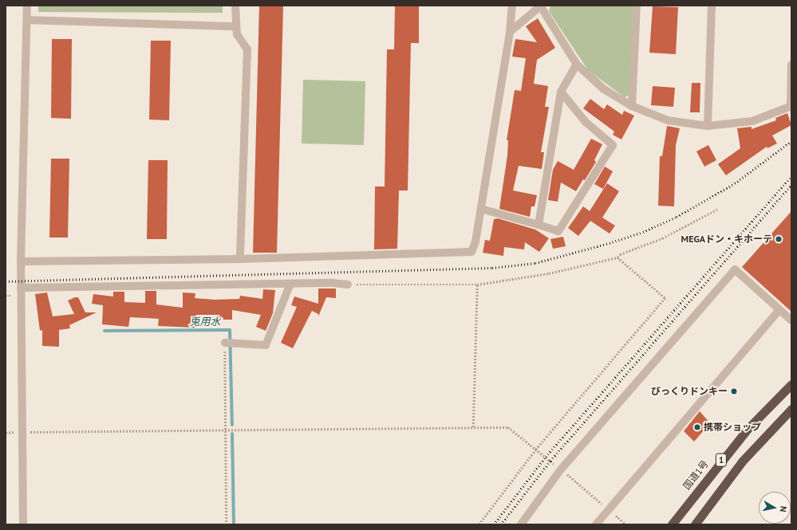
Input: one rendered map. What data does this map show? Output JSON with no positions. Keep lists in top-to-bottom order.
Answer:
{
  "streets": {
    "highway": ["1", "国道1号"]
  },
  "water": ["兎用水"],
  "places": ["MEGAドン・キホーテ", "びっくりドンキー", "携帯ショップ"],
  "north": "right"
}
